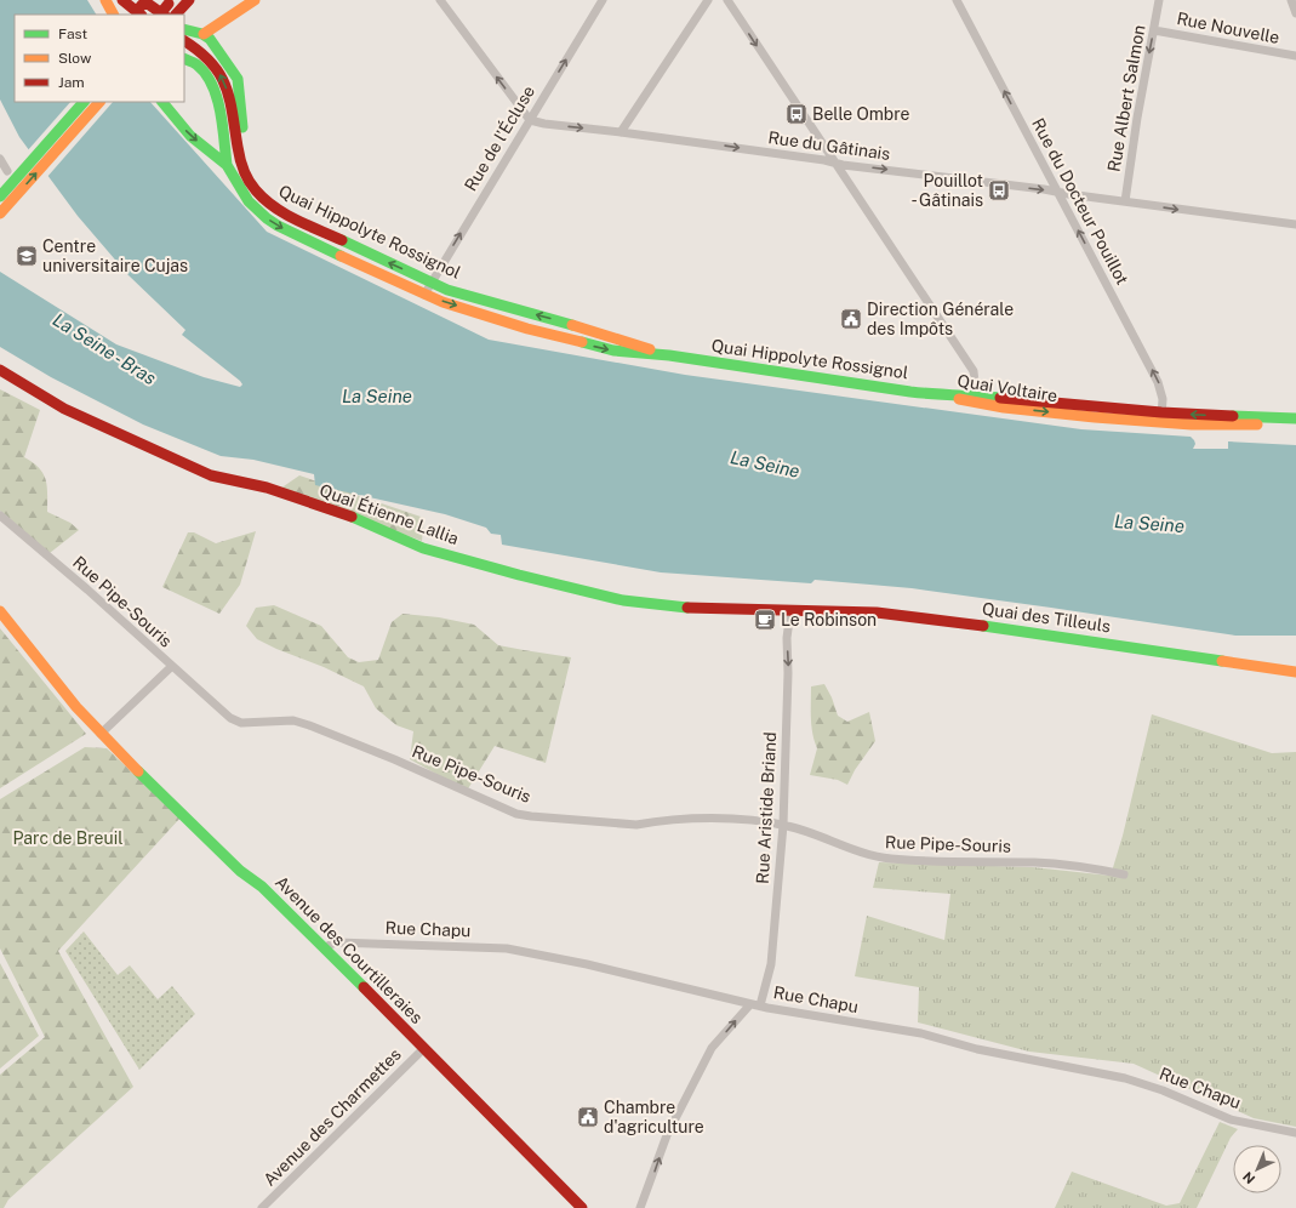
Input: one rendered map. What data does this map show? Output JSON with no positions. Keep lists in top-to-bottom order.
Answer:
{
  "streets": {
    "street": [
      "Rue Nouvelle",
      "Rue Albert Salmon",
      "Rue de l'Écluse",
      "Rue du Gâtinais",
      "Rue du Docteur Pouillot",
      "Quai Hippolyte Rossignol",
      "Quai Voltaire",
      "Quai Étienne Lallia",
      "Rue Pipe-Souris",
      "Quai des Tilleuls",
      "Rue Aristide Briand",
      "Rue Chapu",
      "Avenue des Courtilleraies",
      "Avenue des Charmettes"
    ]
  },
  "crossings": [
    ["Rue Nouvelle", "Rue Albert Salmon"],
    ["Rue Albert Salmon", "Rue du Gâtinais"],
    ["Rue de l'Écluse", "Rue du Gâtinais"],
    ["Rue de l'Écluse", "Quai Hippolyte Rossignol"],
    ["Rue du Gâtinais", "Rue du Docteur Pouillot"],
    ["Rue du Docteur Pouillot", "Quai Voltaire"],
    ["Quai Hippolyte Rossignol", "Quai Voltaire"],
    ["Quai Étienne Lallia", "Quai des Tilleuls"],
    ["Quai Étienne Lallia", "Rue Aristide Briand"],
    ["Rue Pipe-Souris", "Rue Aristide Briand"],
    ["Quai des Tilleuls", "Rue Aristide Briand"],
    ["Rue Aristide Briand", "Rue Chapu"],
    ["Rue Chapu", "Avenue des Courtilleraies"],
    ["Avenue des Courtilleraies", "Avenue des Charmettes"]
  ],
  "one_way": [
    "Rue Albert Salmon",
    "Rue de l'Écluse",
    "Rue du Gâtinais",
    "Rue du Docteur Pouillot",
    "Rue Aristide Briand"
  ],
  "water": ["La Seine - Bras", "La Seine"],
  "parks": ["Parc de Breuil"],
  "places": {
    "bus stop": ["Belle Ombre", "Pouillot - Gâtinais"],
    "school or university": ["Centre universitaire Cujas"],
    "public building": ["Direction Générale des Impôts", "Chambre d'agriculture"],
    "cafe": ["Le Robinson"]
  },
  "legend": ["Fast", "Slow", "Jam"],
  "north": "bottom left"
}
